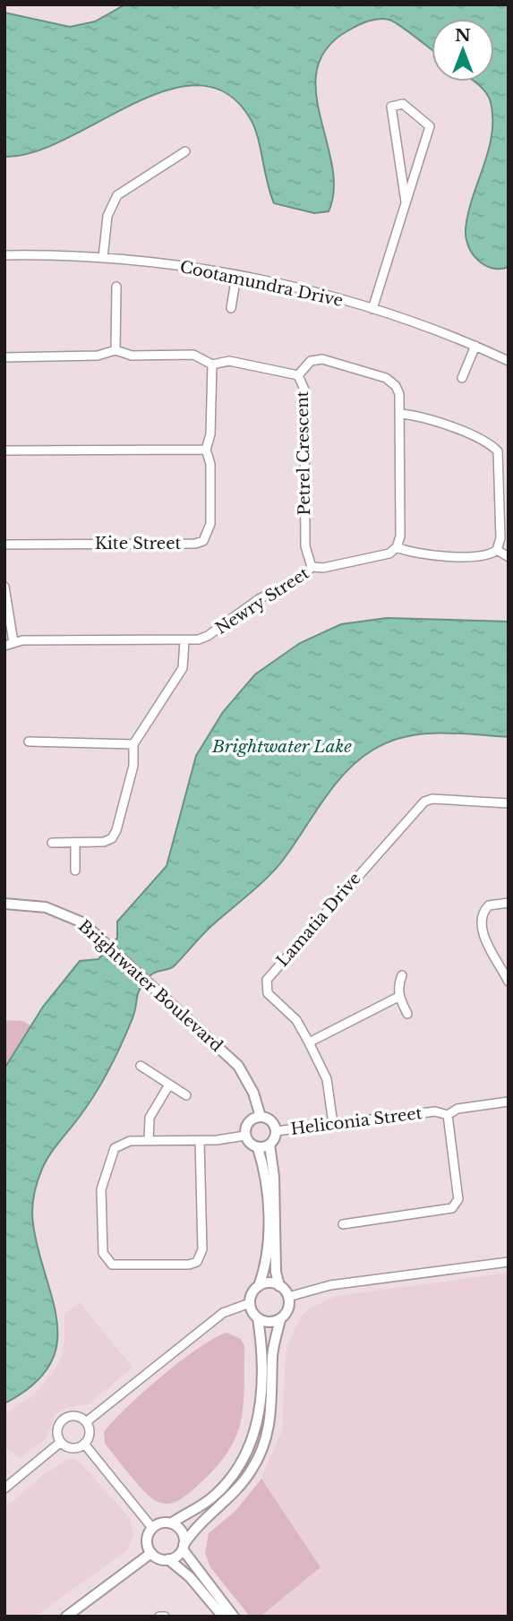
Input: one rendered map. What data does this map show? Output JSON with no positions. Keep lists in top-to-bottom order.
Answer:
{
  "streets": {
    "street": [
      "Cootamundra Drive",
      "Petrel Crescent",
      "Kite Street",
      "Newry Street",
      "Lamatia Drive",
      "Brightwater Boulevard",
      "Heliconia Street"
    ]
  },
  "crossings": [
    ["Petrel Crescent", "Kite Street"],
    ["Petrel Crescent", "Newry Street"],
    ["Lamatia Drive", "Heliconia Street"],
    ["Brightwater Boulevard", "Heliconia Street"]
  ],
  "water": ["Brightwater Lake"],
  "north": "top"
}
